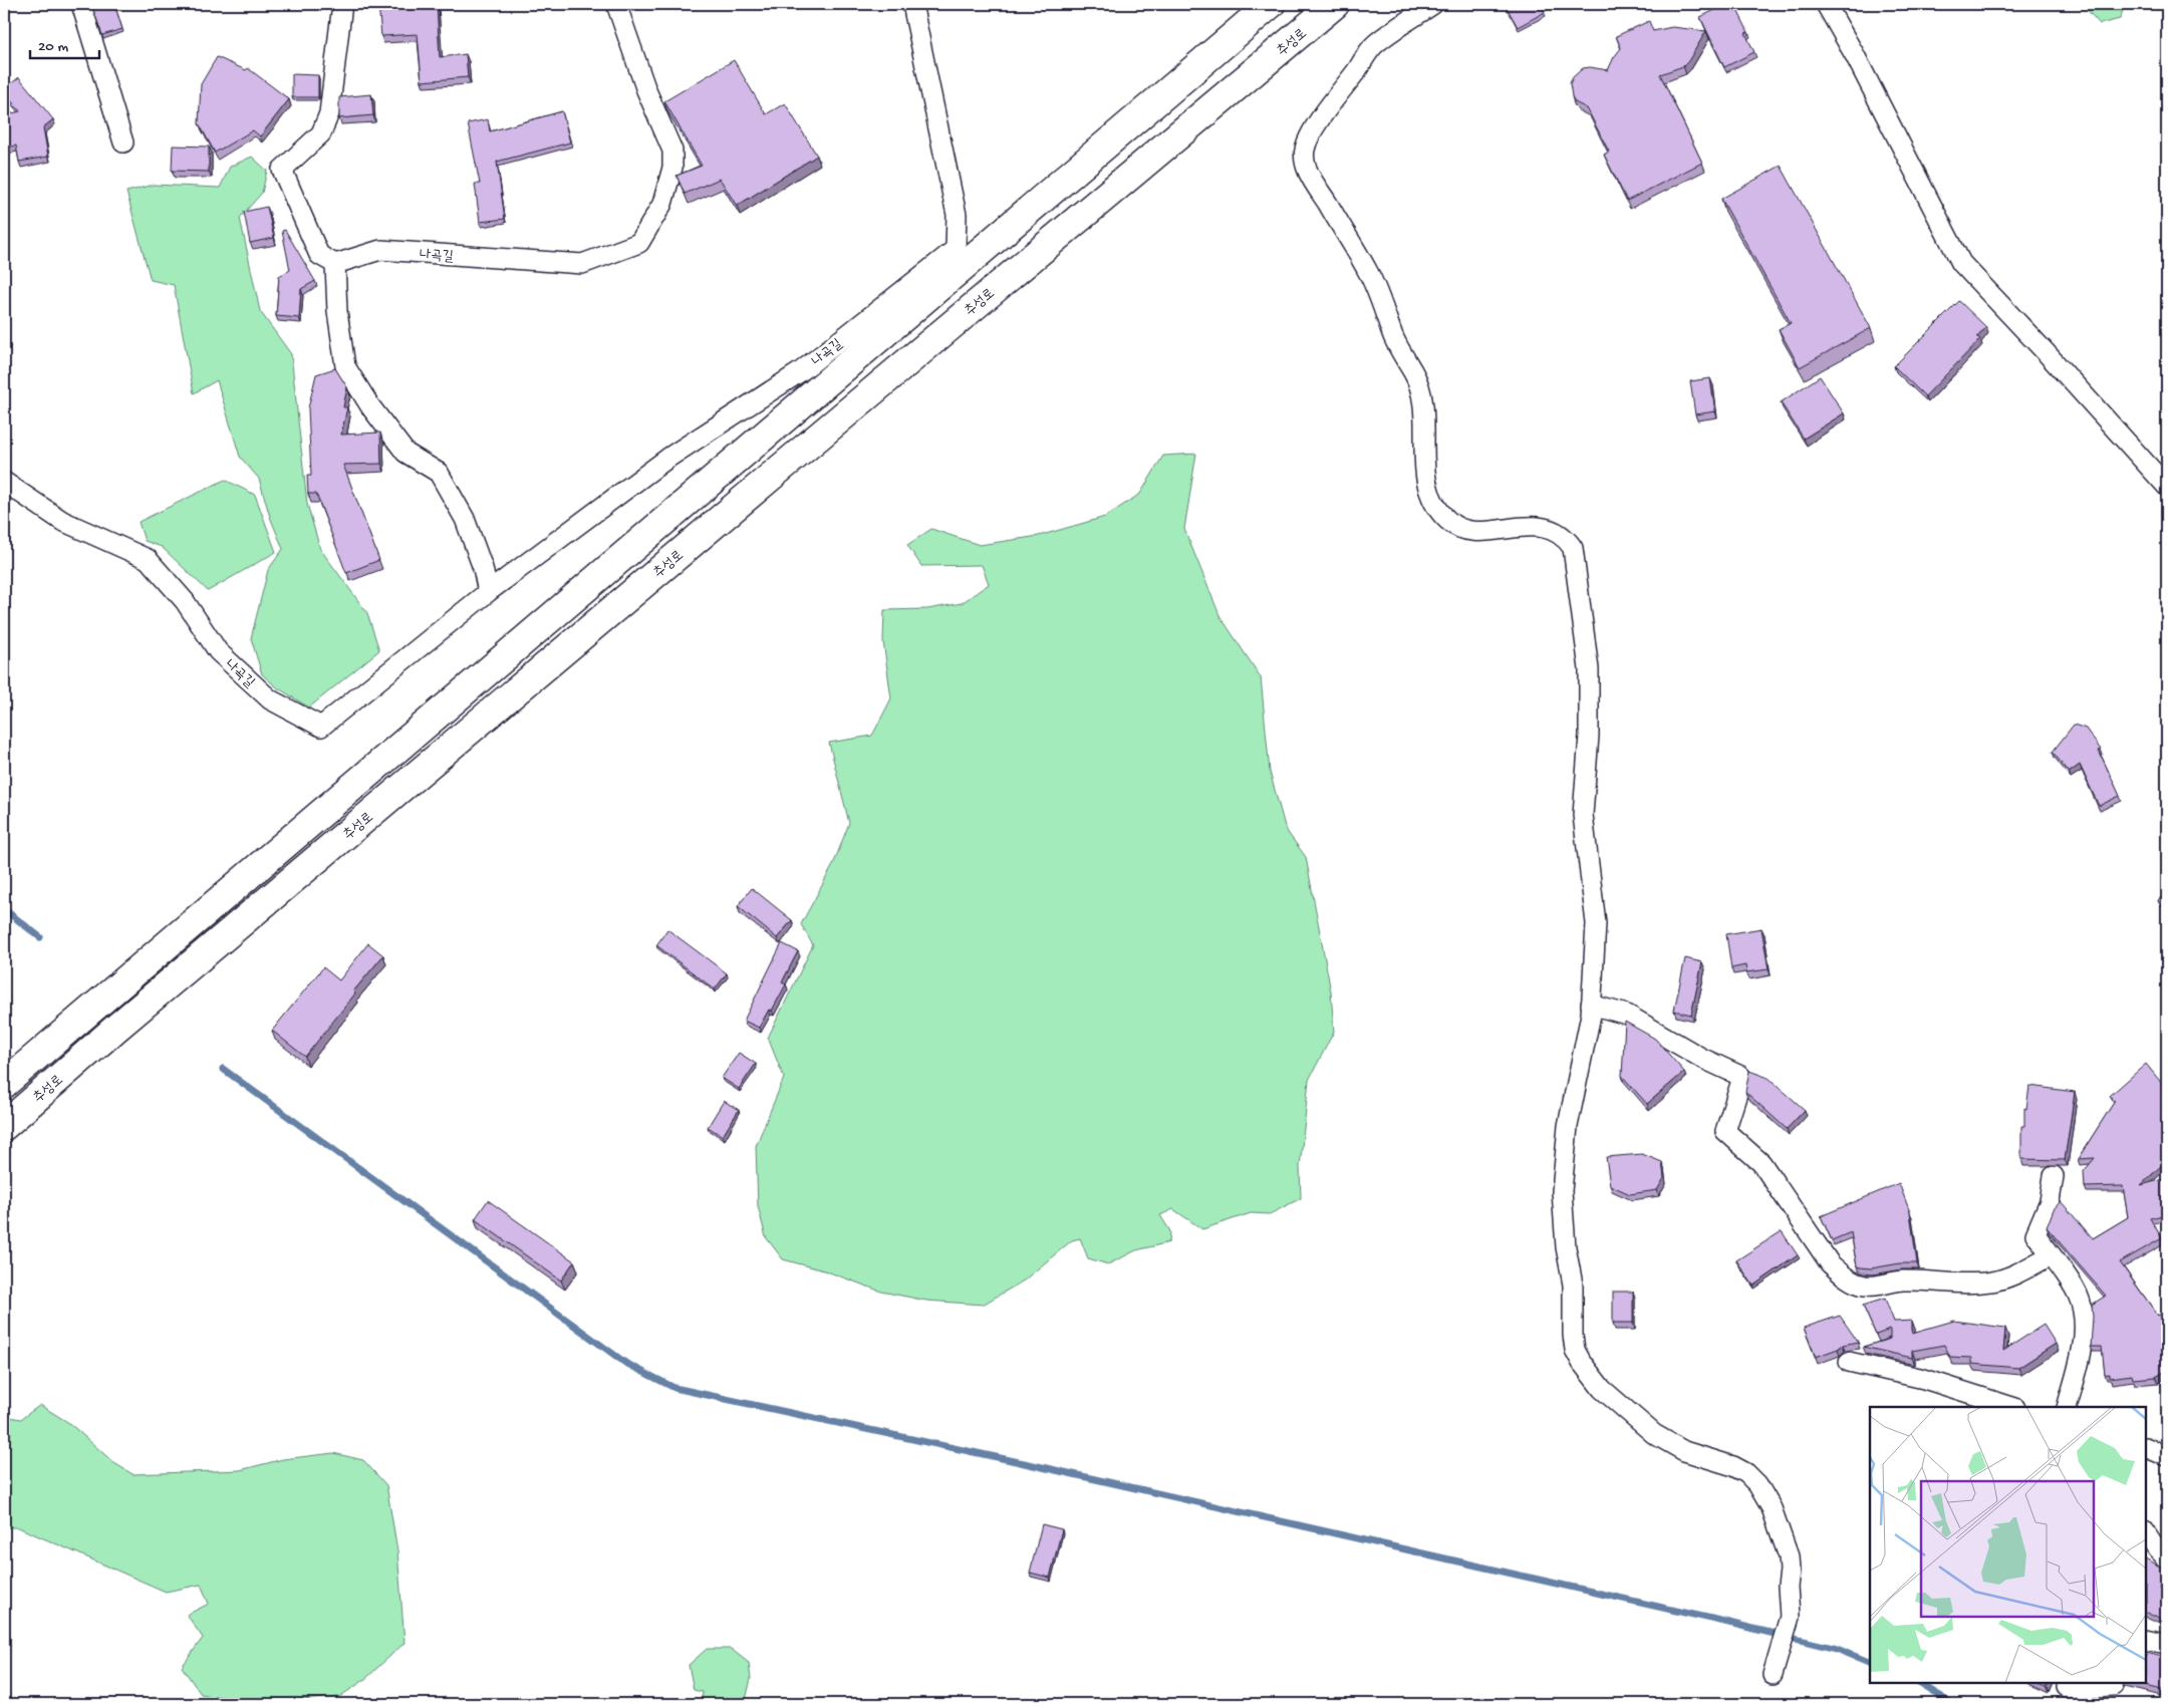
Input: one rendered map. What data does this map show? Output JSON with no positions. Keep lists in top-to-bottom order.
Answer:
{
  "streets": {
    "main road": ["추성로"],
    "street": ["나곡길"]
  },
  "scale_bar": "20 m"
}
